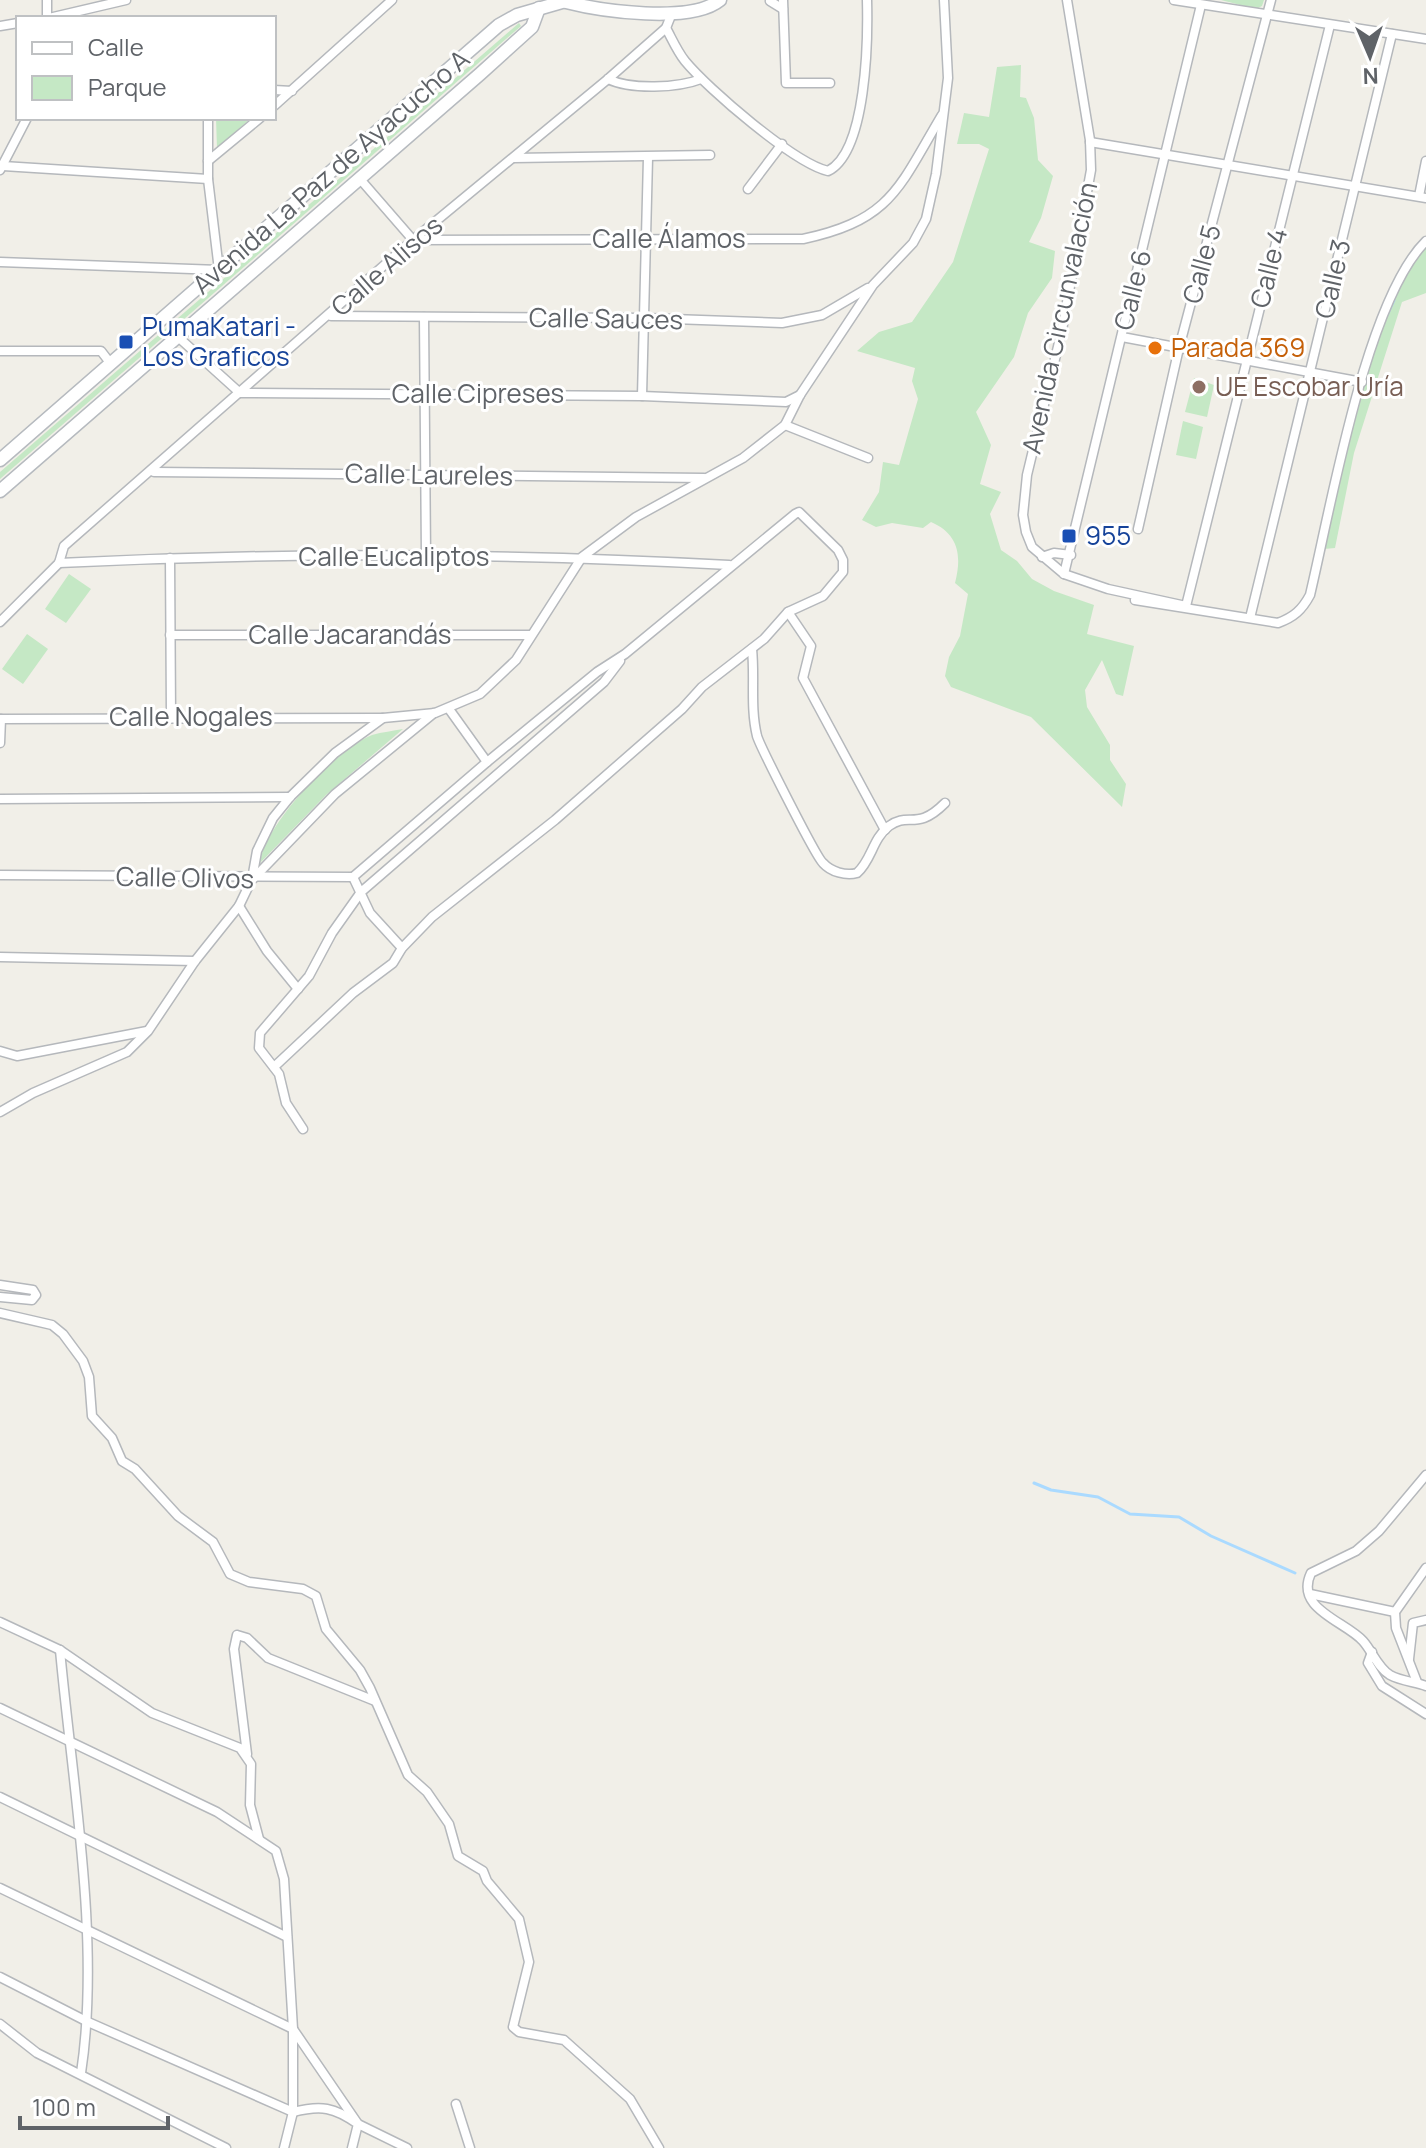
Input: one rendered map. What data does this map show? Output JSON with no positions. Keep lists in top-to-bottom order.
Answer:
{
  "streets": {
    "main road": ["Avenida La Paz de Ayacucho A"],
    "street": [
      "Calle Álamos",
      "Calle 5",
      "Calle Alisos",
      "Calle 4",
      "Calle 3",
      "Calle 6",
      "Avenida Circunvalación",
      "Calle Sauces",
      "Calle Cipreses",
      "Calle Laureles",
      "Calle Eucaliptos",
      "Calle Jacarandás",
      "Calle Nogales",
      "Calle Olivos"
    ]
  },
  "crossings": [
    ["Avenida La Paz de Ayacucho A", "Calle Alisos"],
    ["Calle Álamos", "Calle Alisos"],
    ["Calle Alisos", "Calle Sauces"],
    ["Calle Alisos", "Calle Cipreses"],
    ["Calle Alisos", "Calle Laureles"],
    ["Calle Alisos", "Calle Eucaliptos"],
    ["Calle 6", "Avenida Circunvalación"]
  ],
  "places": {
    "transit": ["PumaKatari - Los Graficos", "955"],
    "other": ["Parada 369", "UE Escobar Uría"]
  },
  "legend": ["Calle", "Parque"],
  "scale_bar": "100 m",
  "north": "bottom"
}
